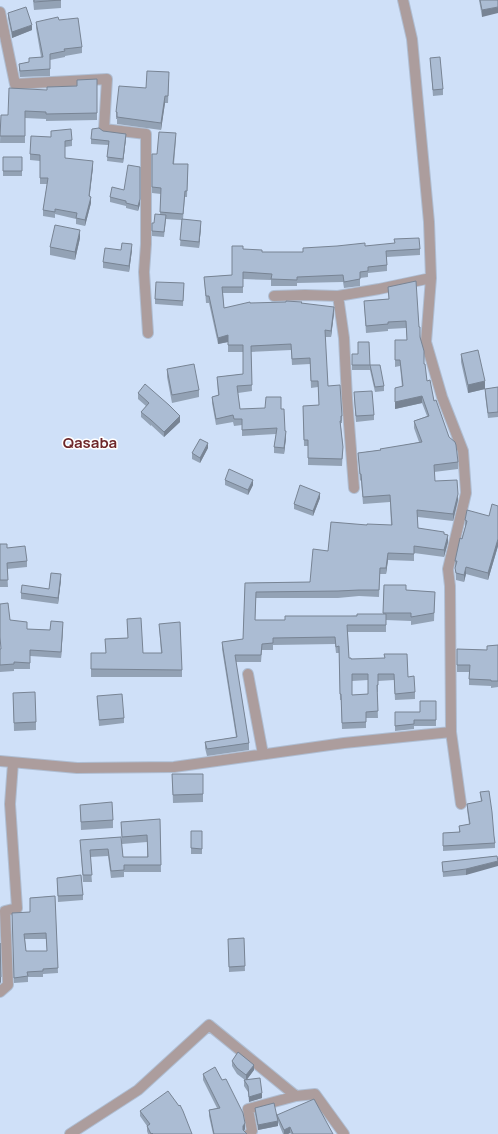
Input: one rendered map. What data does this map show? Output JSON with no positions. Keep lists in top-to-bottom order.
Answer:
{
  "districts": ["Qasaba"]
}
